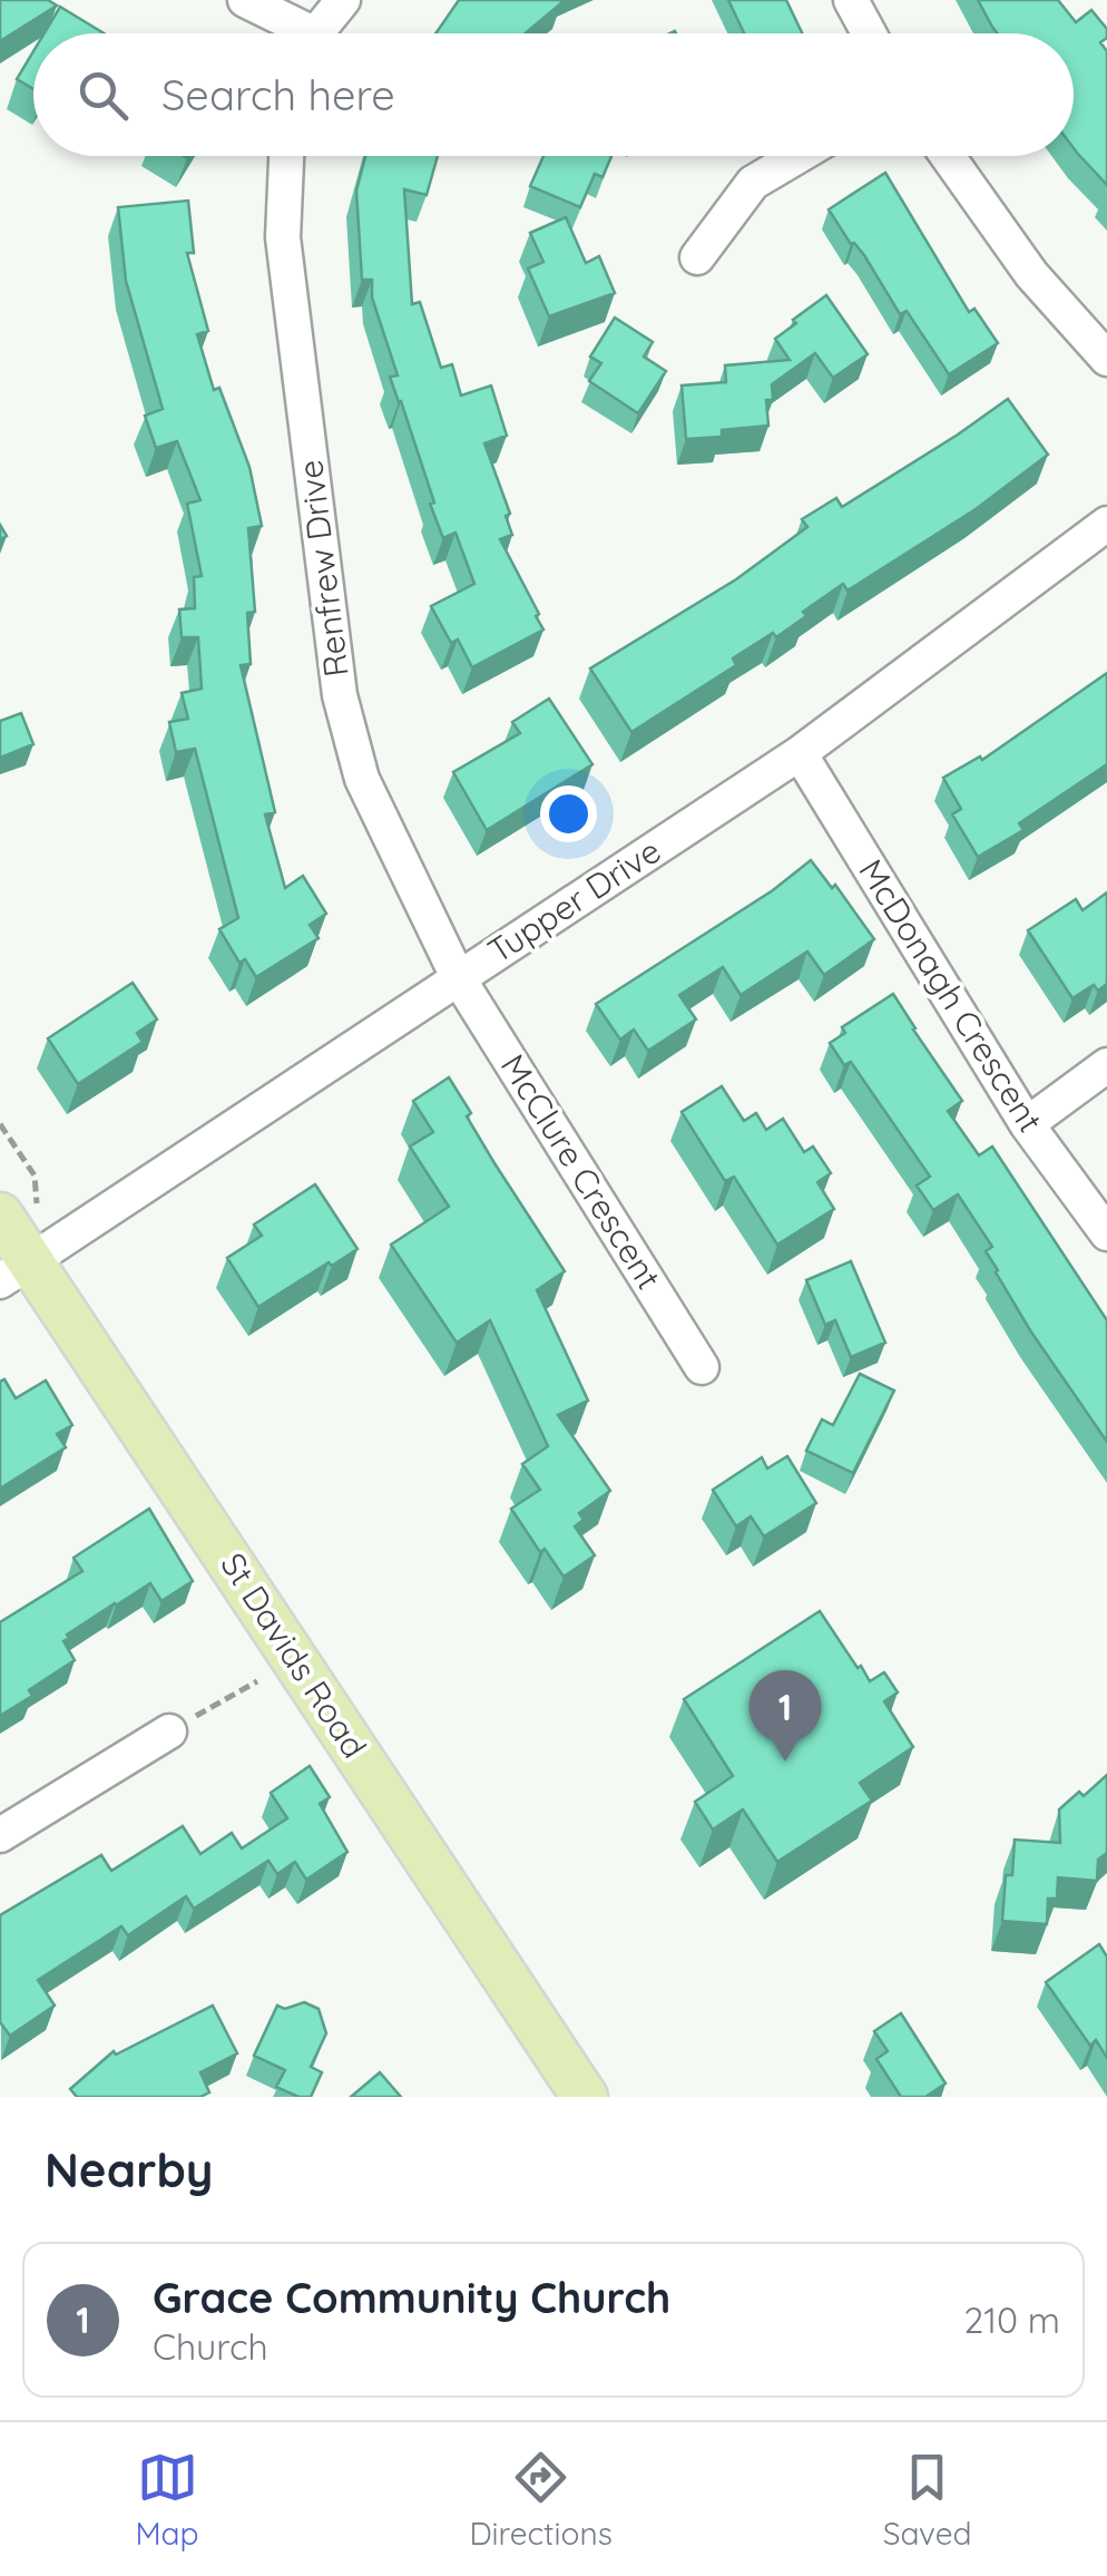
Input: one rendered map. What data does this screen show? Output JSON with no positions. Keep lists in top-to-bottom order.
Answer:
{
  "streets": {
    "main road": ["St Davids Road"],
    "street": [
      "Renfrew Drive",
      "Tupper Drive",
      "McDonagh Crescent",
      "McClure Crescent"
    ]
  },
  "crossings": [
    ["Renfrew Drive", "Tupper Drive"],
    ["Renfrew Drive", "McClure Crescent"],
    ["Tupper Drive", "McDonagh Crescent"],
    ["Tupper Drive", "McClure Crescent"],
    ["Tupper Drive", "St Davids Road"]
  ],
  "page": {
    "search": "Search here",
    "pins": "1",
    "heading": "Nearby",
    "list": [
      {
        "mark": "1",
        "name": "Grace Community Church",
        "note": "Church",
        "value": "210 m"
      }
    ],
    "nav": ["Map", "Directions", "Saved"]
  }
}
